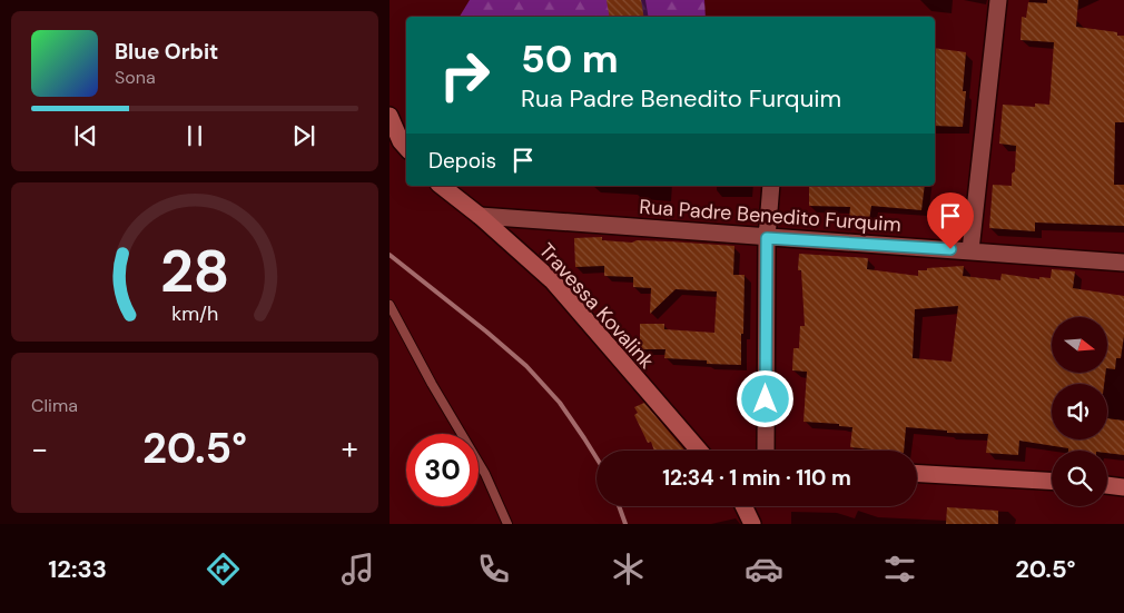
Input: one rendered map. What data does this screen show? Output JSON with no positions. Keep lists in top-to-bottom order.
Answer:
{
  "streets": {
    "street": ["Rua Padre Benedito Furquim", "Travessa Kovalink"]
  },
  "crossings": [
    ["Rua Padre Benedito Furquim", "Travessa Kovalink"]
  ],
  "north": "right",
  "page": {
    "turn": ["50 m", "Rua Padre Benedito Furquim"],
    "song": ["Blue Orbit", "Sona"],
    "then": "Depois",
    "tile": "Clima",
    "heat": ["−", "20.5°", "+"],
    "limit": "30",
    "trip": "12:34 · 1 min · 110 m",
    "tabs": ["12:33", "20.5°"],
    "gauge": ["28", "km/h"]
  }
}
